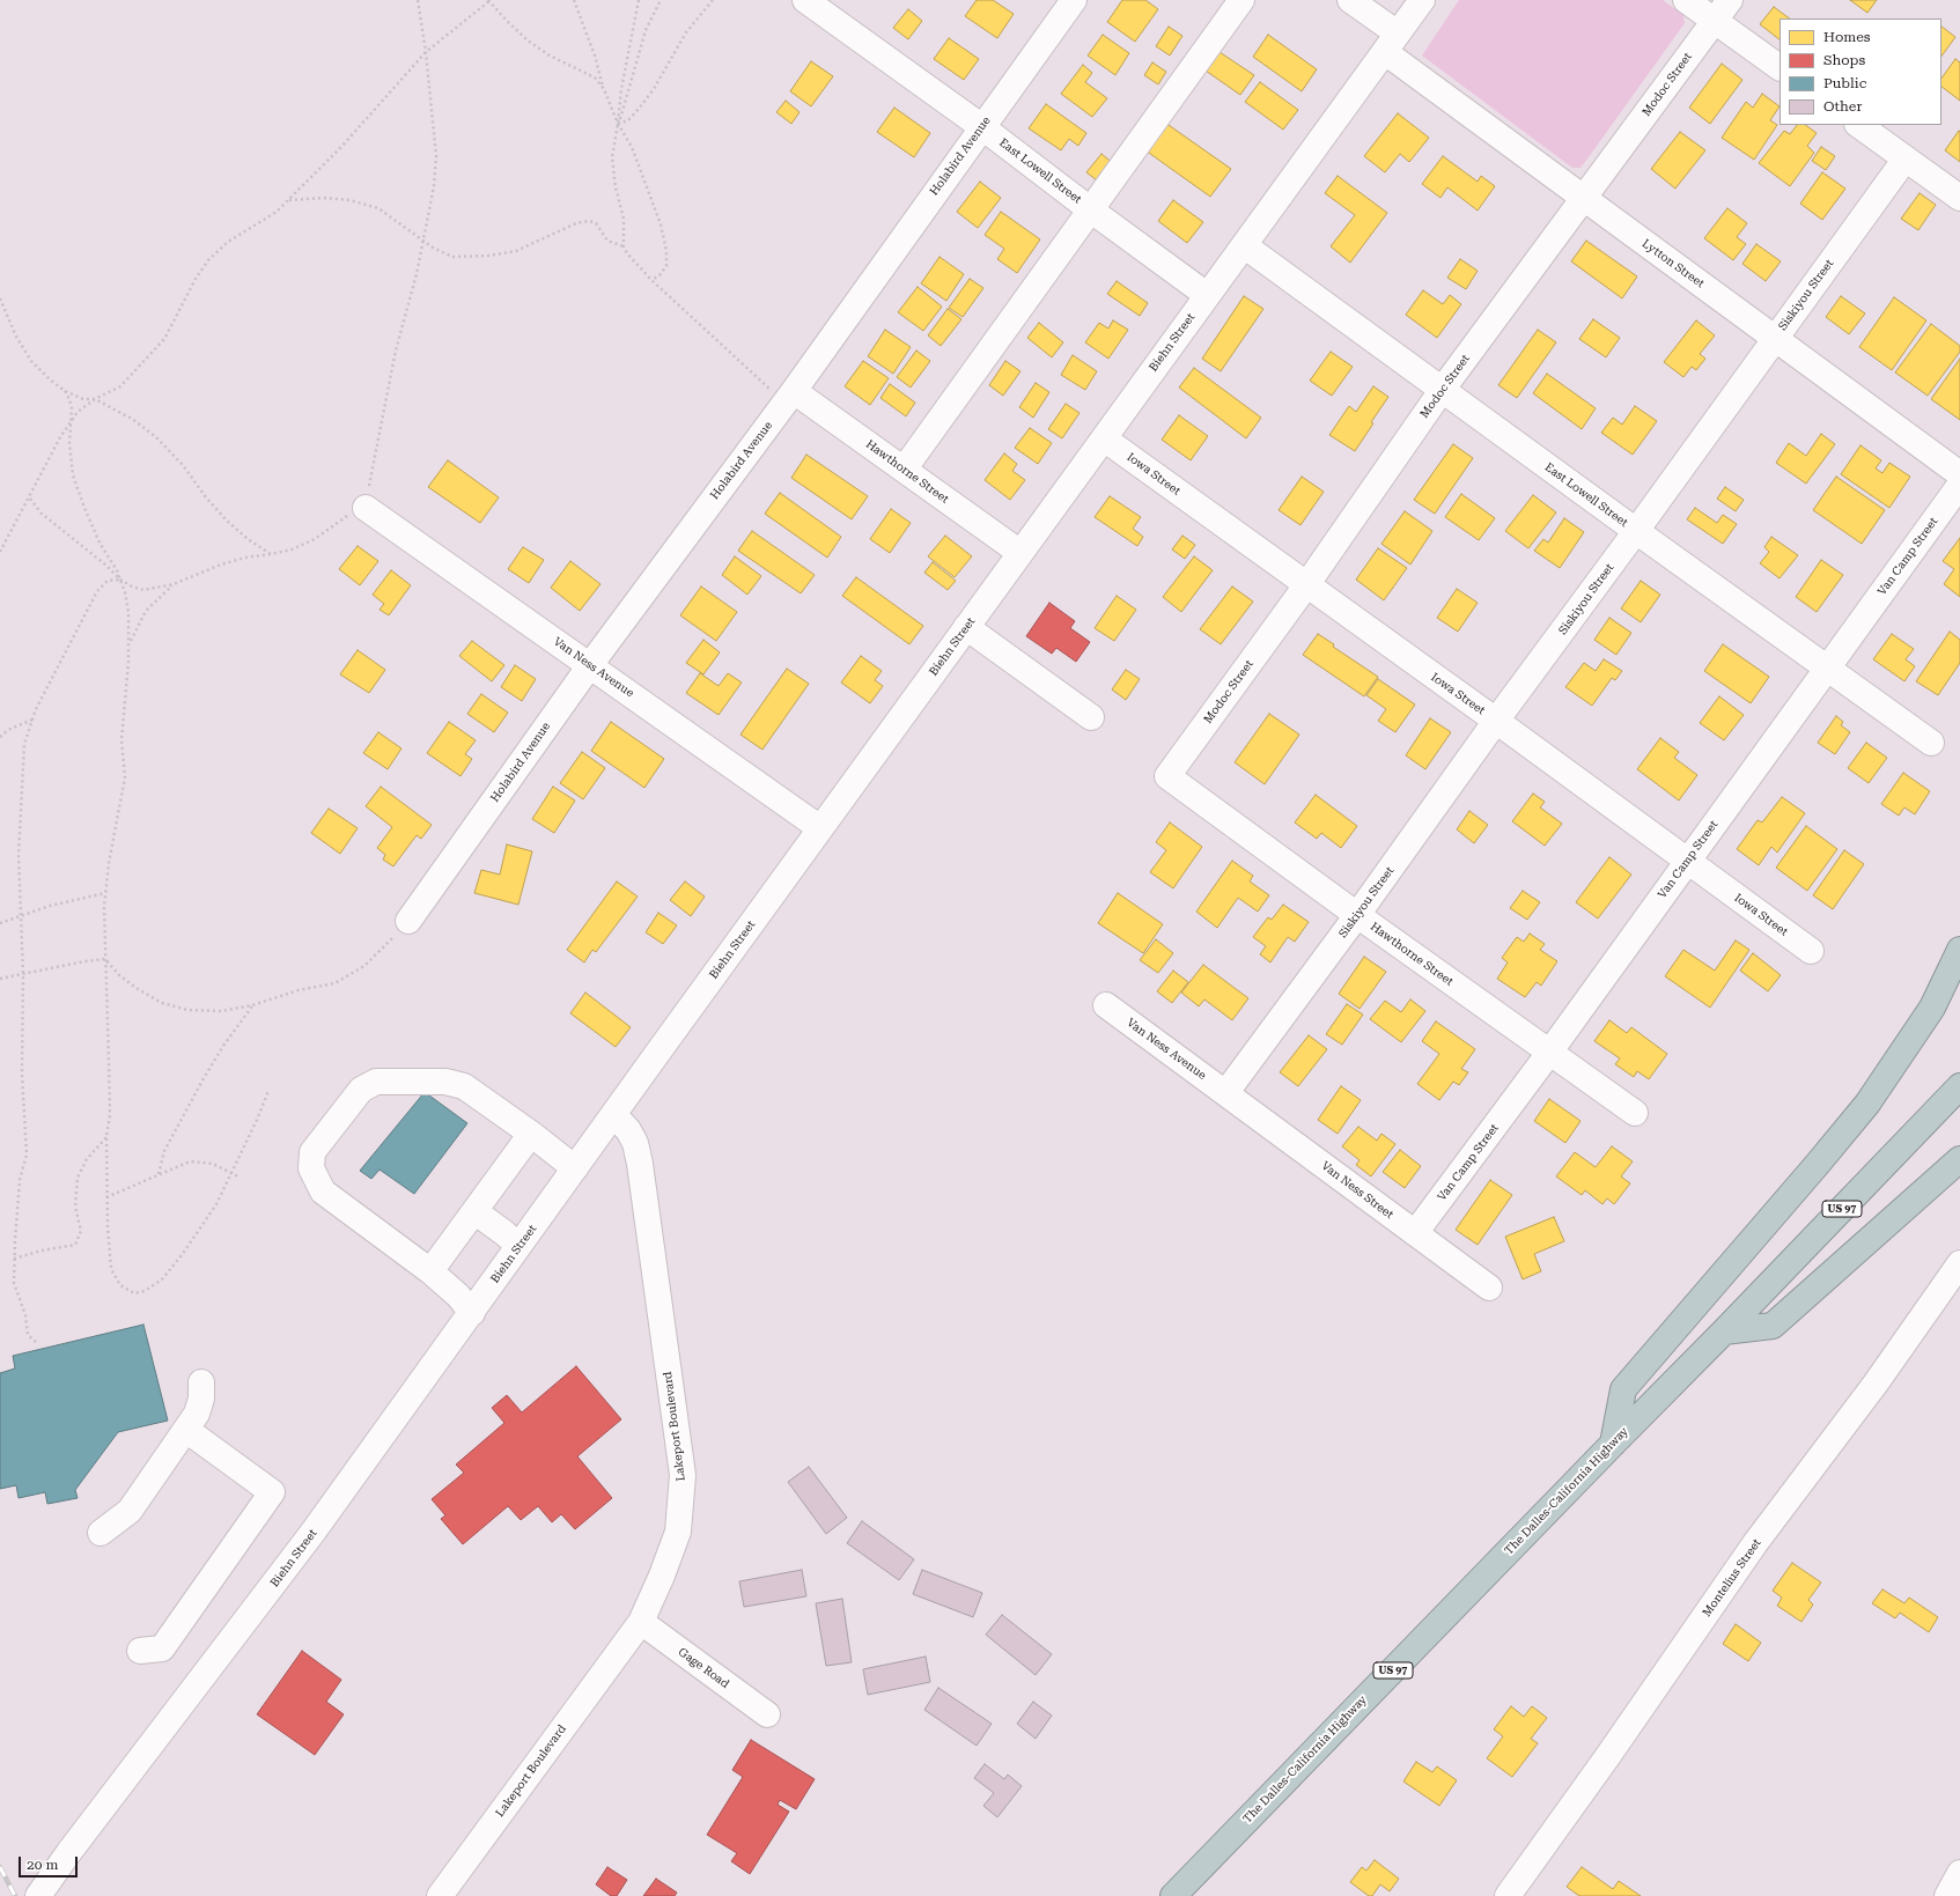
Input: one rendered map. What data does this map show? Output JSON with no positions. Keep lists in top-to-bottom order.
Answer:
{
  "streets": {
    "highway": ["US 97", "The Dalles-California Highway"],
    "street": [
      "Modoc Street",
      "Holabird Avenue",
      "East Lowell Street",
      "Lytton Street",
      "Siskiyou Street",
      "Biehn Street",
      "Hawthorne Street",
      "Iowa Street",
      "Van Camp Street",
      "Van Ness Avenue",
      "Van Ness Street",
      "Lakeport Boulevard",
      "Montelius Street",
      "Gage Road"
    ]
  },
  "crossings": [
    ["Modoc Street", "East Lowell Street"],
    ["Modoc Street", "Lytton Street"],
    ["Modoc Street", "Hawthorne Street"],
    ["Modoc Street", "Iowa Street"],
    ["Holabird Avenue", "East Lowell Street"],
    ["Holabird Avenue", "Hawthorne Street"],
    ["Holabird Avenue", "Van Ness Avenue"],
    ["East Lowell Street", "Siskiyou Street"],
    ["East Lowell Street", "Biehn Street"],
    ["East Lowell Street", "Van Camp Street"],
    ["Lytton Street", "Siskiyou Street"],
    ["Lytton Street", "Biehn Street"],
    ["Siskiyou Street", "Hawthorne Street"],
    ["Siskiyou Street", "Iowa Street"],
    ["Siskiyou Street", "Van Ness Avenue"],
    ["Siskiyou Street", "Van Ness Street"],
    ["Biehn Street", "Hawthorne Street"],
    ["Biehn Street", "Iowa Street"],
    ["Biehn Street", "Van Ness Avenue"],
    ["Biehn Street", "Lakeport Boulevard"],
    ["Hawthorne Street", "Van Camp Street"],
    ["Iowa Street", "Van Camp Street"],
    ["Van Camp Street", "Van Ness Street"],
    ["Van Ness Avenue", "Van Ness Street"],
    ["Lakeport Boulevard", "Gage Road"]
  ],
  "legend": [
    "Homes",
    "Shops",
    "Public",
    "Other"
  ],
  "scale_bar": "20 m"
}
